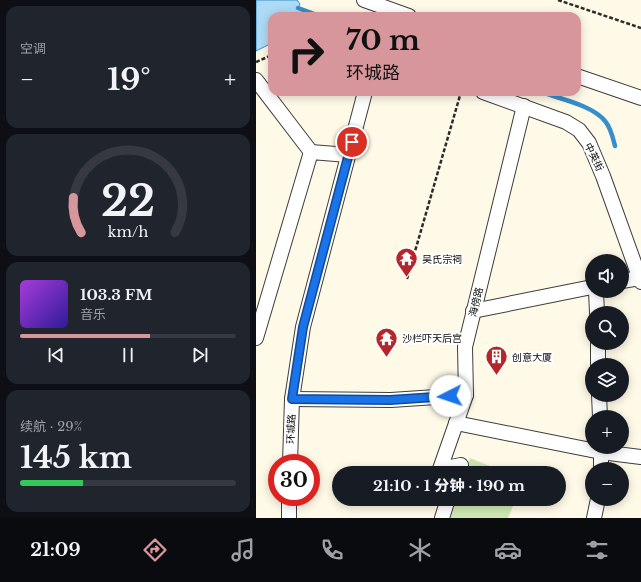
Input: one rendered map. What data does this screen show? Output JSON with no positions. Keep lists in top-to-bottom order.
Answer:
{
  "streets": {
    "street": ["中英街", "海傍路", "环城路"]
  },
  "crossings": [
    ["中英街", "海傍路"]
  ],
  "places": {
    "temple": ["吴氏宗祠", "沙栏吓天后宫"],
    "building": ["创意大厦"]
  },
  "page": {
    "tile": [
      "空调",
      ["续航 · 29%", "145 km"]
    ],
    "turn": ["70 m", "环城路"],
    "heat": ["−", "19°", "+"],
    "map_buttons": ["+", "−"],
    "song": ["103.3 FM", "音乐"],
    "limit": "30",
    "trip": "21:10 · 1 分钟 · 190 m",
    "tabs": "21:09",
    "gauge": ["22", "km/h"]
  }
}
